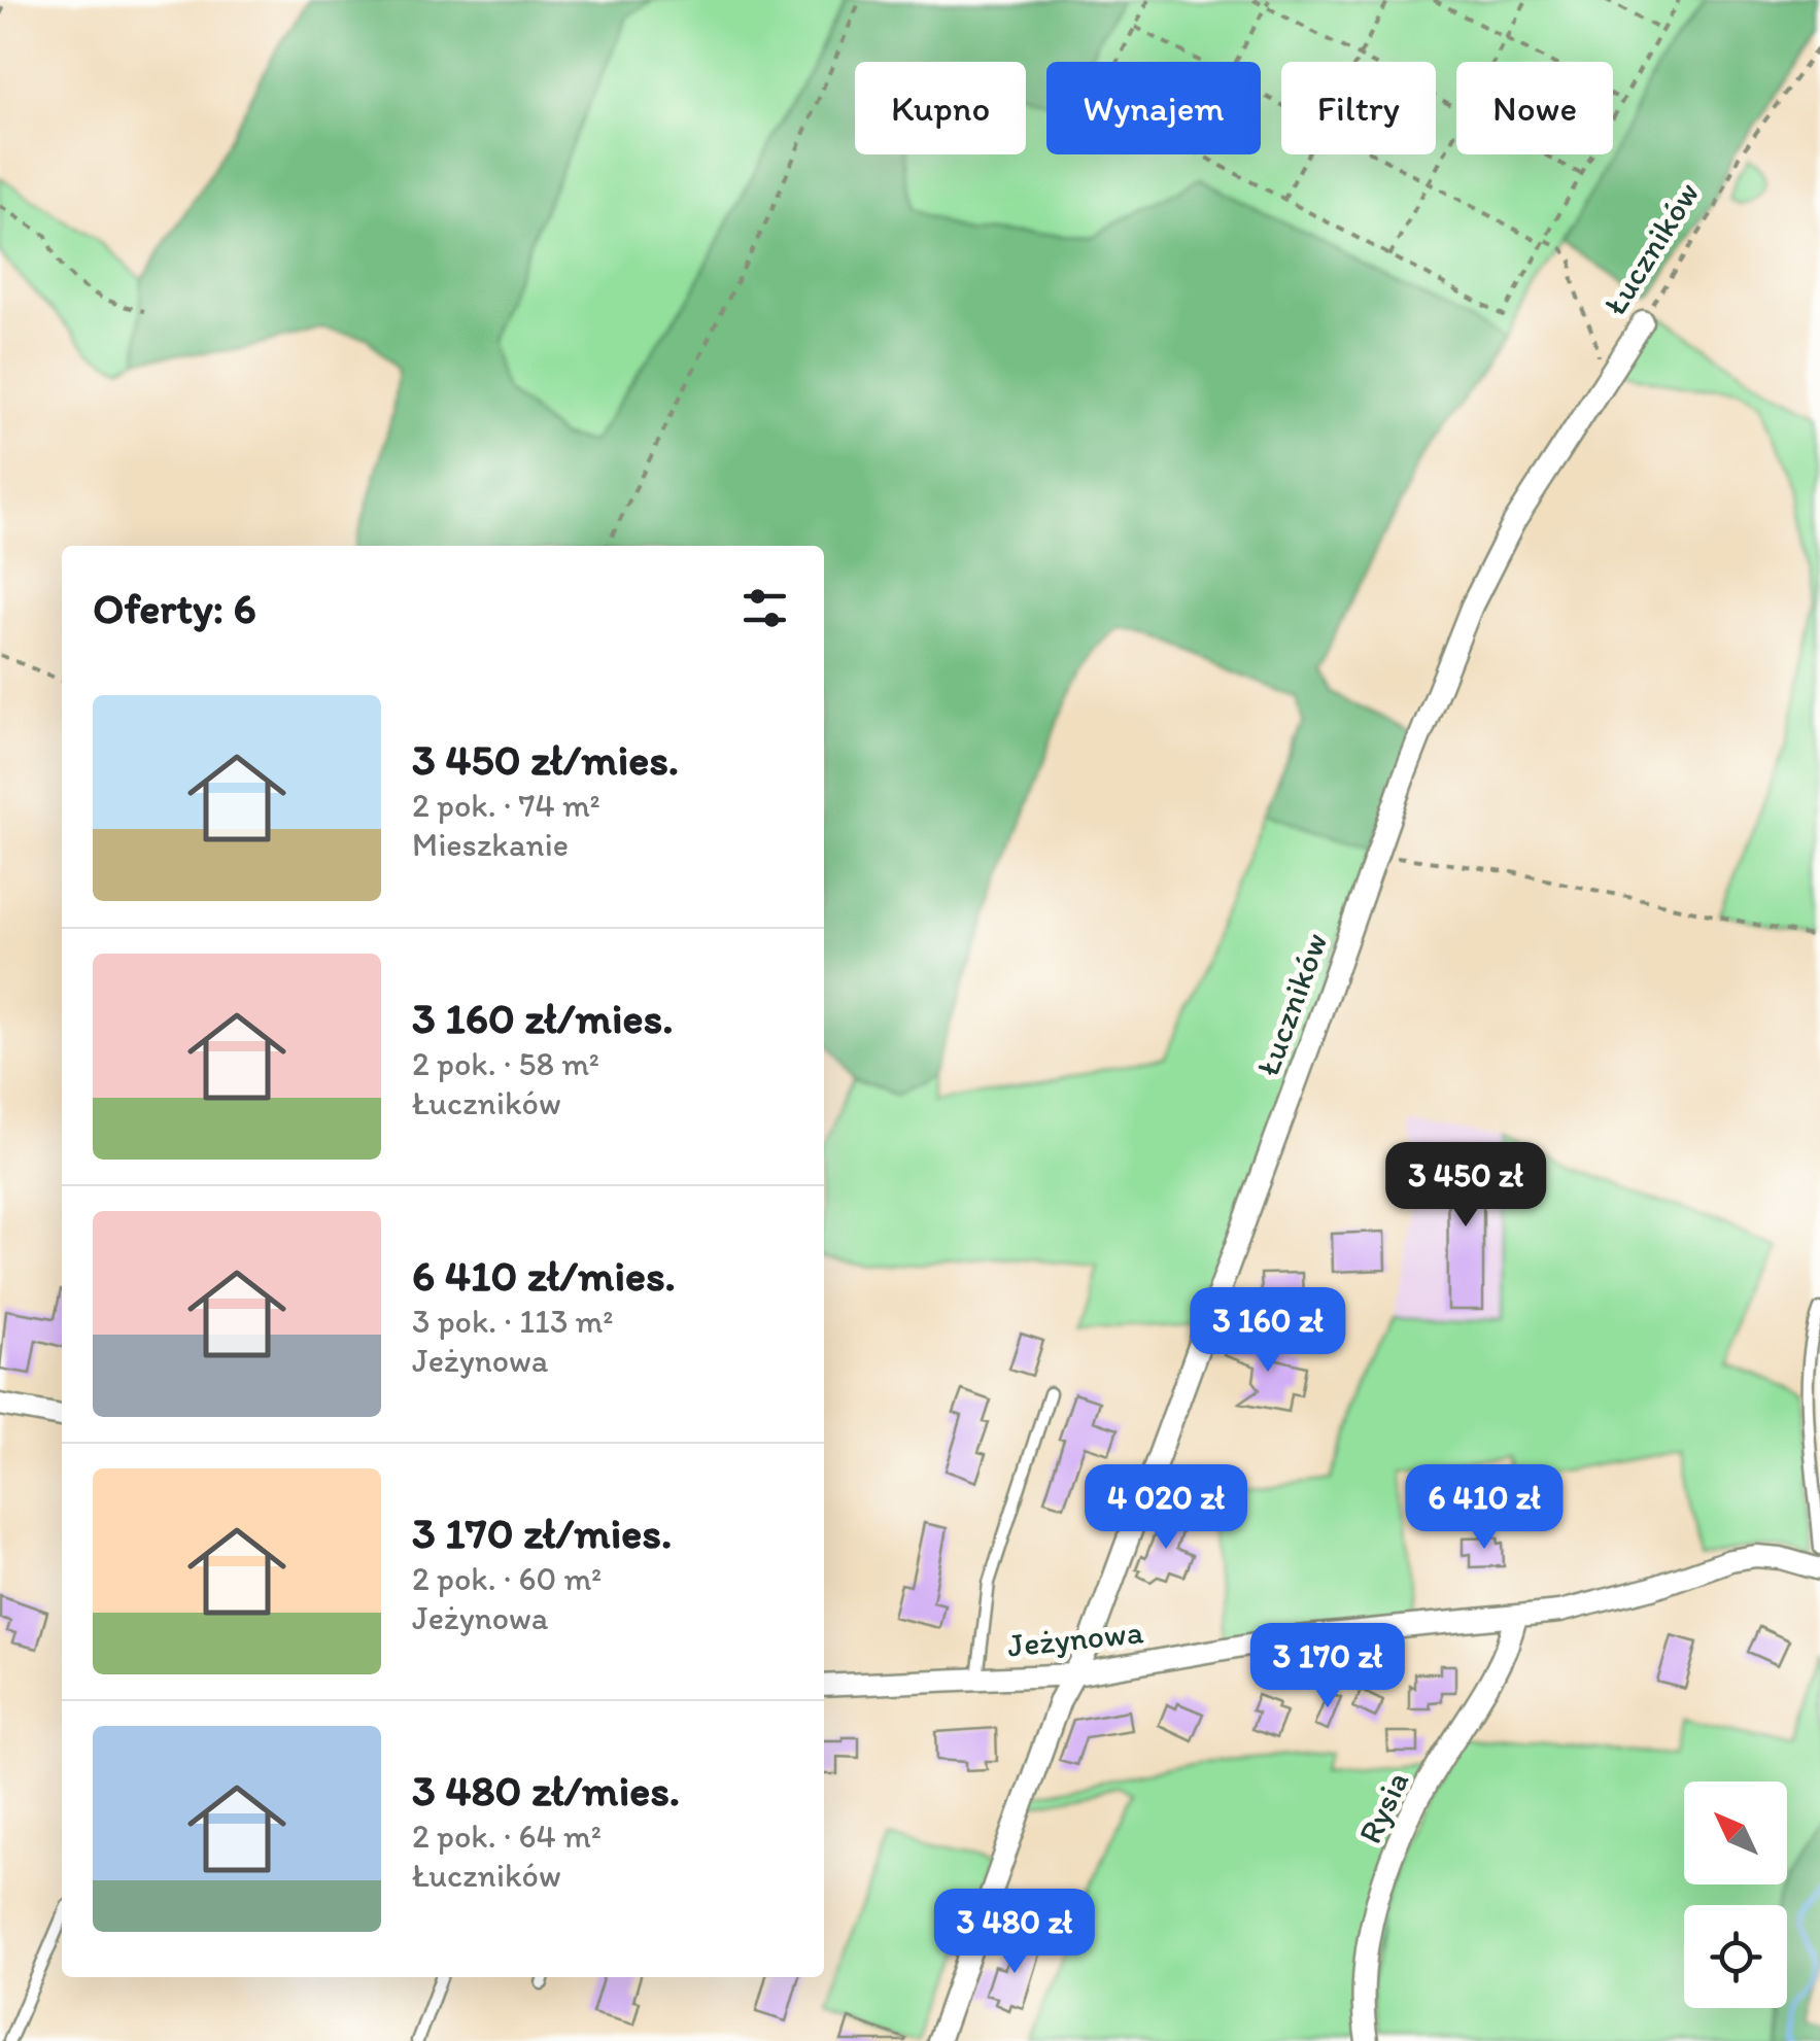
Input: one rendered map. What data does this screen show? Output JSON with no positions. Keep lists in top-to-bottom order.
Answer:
{
  "streets": {
    "street": ["Łuczników", "Jeżynowa", "Rysia"]
  },
  "crossings": [
    ["Łuczników", "Jeżynowa"],
    ["Jeżynowa", "Rysia"]
  ],
  "north": "top left",
  "page": {
    "chip": [
      "Kupno",
      "Wynajem",
      "Filtry",
      "Nowe"
    ],
    "heading": "Oferty: 6",
    "list": [
      {
        "name": "3 450 zł/mies.",
        "note": "2 pok. · 74 m² · Mieszkanie"
      },
      {
        "name": "3 160 zł/mies.",
        "note": "2 pok. · 58 m² · Łuczników"
      },
      {
        "name": "6 410 zł/mies.",
        "note": "3 pok. · 113 m² · Jeżynowa"
      },
      {
        "name": "3 170 zł/mies.",
        "note": "2 pok. · 60 m² · Jeżynowa"
      },
      {
        "name": "3 480 zł/mies.",
        "note": "2 pok. · 64 m² · Łuczników"
      }
    ],
    "price": [
      "3 450 zł",
      "3 160 zł",
      "4 020 zł",
      "6 410 zł",
      "3 170 zł",
      "3 480 zł"
    ]
  }
}
